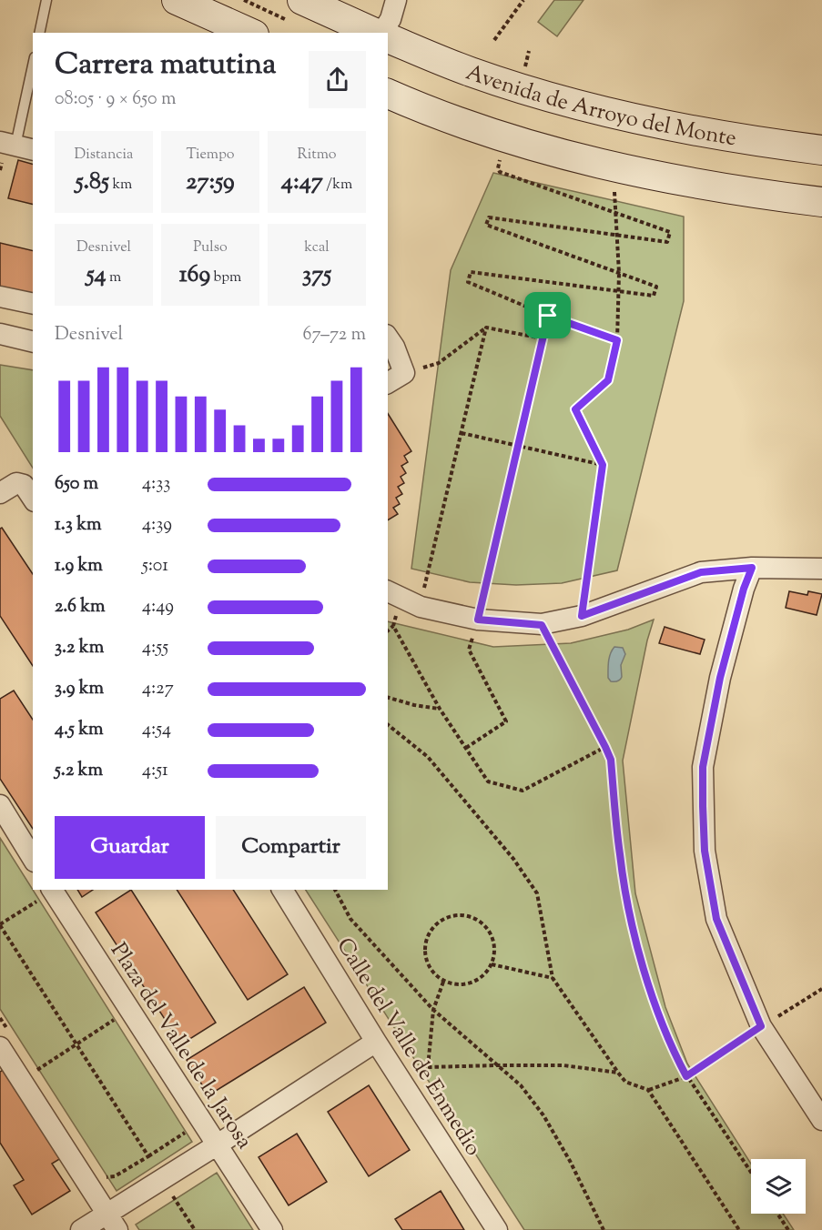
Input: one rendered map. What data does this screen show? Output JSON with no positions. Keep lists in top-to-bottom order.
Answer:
{
  "streets": {
    "street": ["Avenida de Arroyo del Monte", "Plaza del Valle de la Jarosa", "Calle del Valle de Enmedio"]
  },
  "page": {
    "heading": ["Carrera matutina", "08:05 · 9 × 650 m"],
    "stats": [
      ["Distancia", "5.85 km"],
      ["Tiempo", "27:59"],
      ["Ritmo", "4:47 /km"],
      ["Desnivel", "54 m"],
      ["Pulso", "169 bpm"],
      ["kcal", "375"]
    ],
    "chart": ["Desnivel", "67–72 m"],
    "list": [
      {
        "name": "650 m",
        "note": "4:33"
      },
      {
        "name": "1.3 km",
        "note": "4:39"
      },
      {
        "name": "1.9 km",
        "note": "5:01"
      },
      {
        "name": "2.6 km",
        "note": "4:49"
      },
      {
        "name": "3.2 km",
        "note": "4:55"
      },
      {
        "name": "3.9 km",
        "note": "4:27"
      },
      {
        "name": "4.5 km",
        "note": "4:54"
      },
      {
        "name": "5.2 km",
        "note": "4:51"
      }
    ],
    "buttons": ["Guardar", "Compartir"]
  }
}
